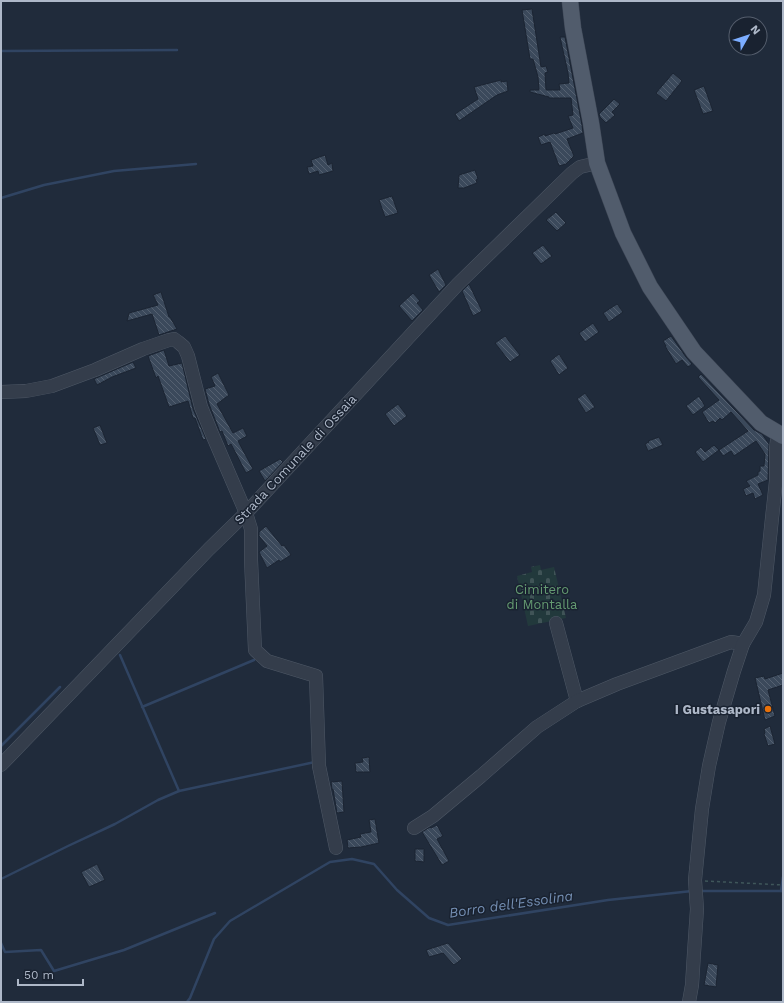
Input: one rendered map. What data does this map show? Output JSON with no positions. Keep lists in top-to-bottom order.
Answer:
{
  "streets": {
    "street": ["Strada Comunale di Ossaia"]
  },
  "water": ["Borro dell'Essolina"],
  "parks": ["Cimitero di Montalla"],
  "places": ["I Gustasapori"],
  "scale_bar": "50 m",
  "north": "top right"
}
